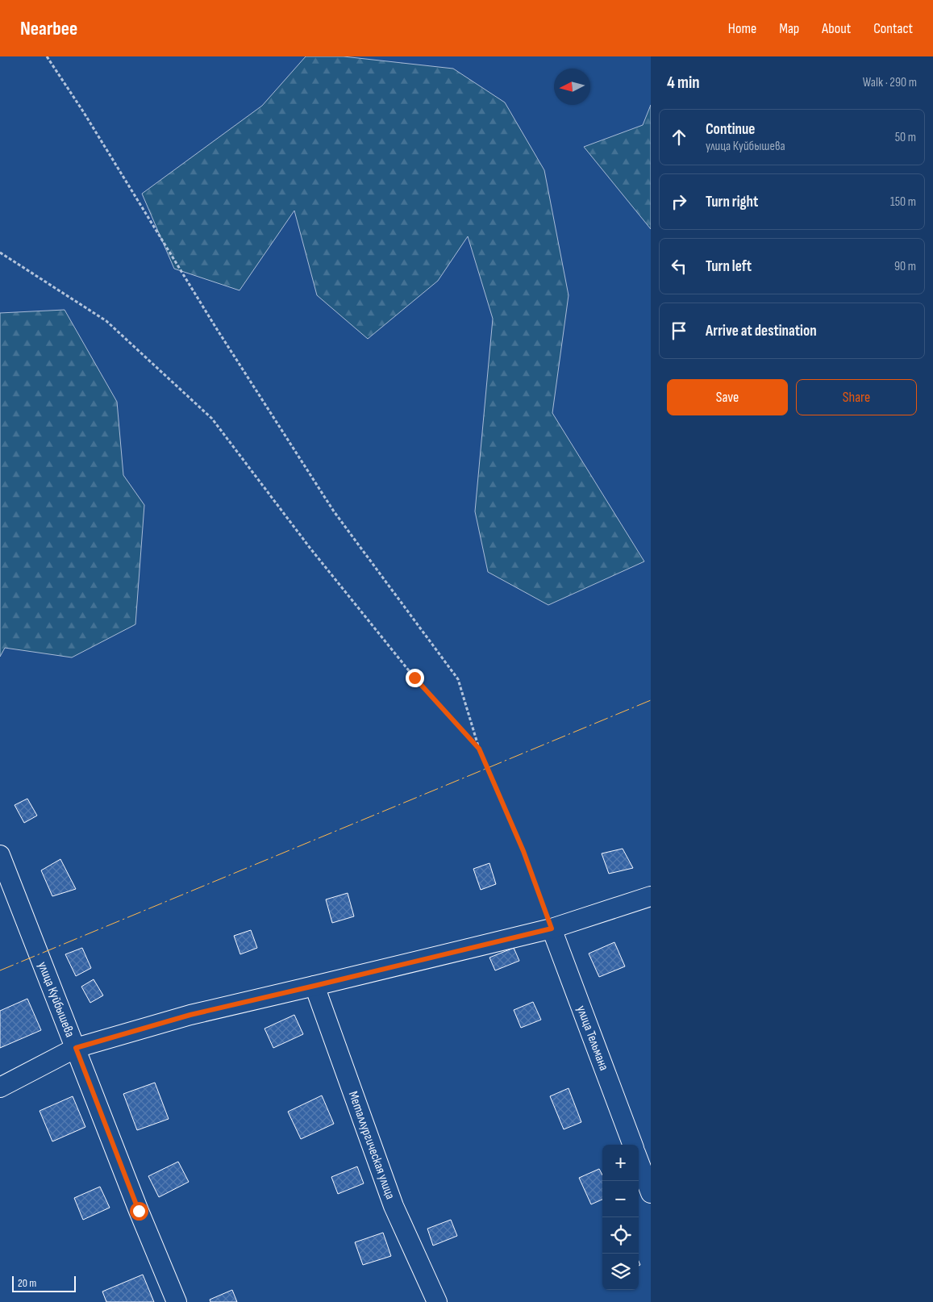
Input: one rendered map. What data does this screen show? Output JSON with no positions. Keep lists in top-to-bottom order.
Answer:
{
  "streets": {
    "street": ["улица Куйбышева", "улица Тельмана", "Металлургическая улица"]
  },
  "scale_bar": "20 m",
  "north": "left",
  "page": {
    "header": "Nearbee",
    "nav": [
      "Home",
      "Map",
      "About",
      "Contact"
    ],
    "heading": ["4 min", "Walk · 290 m"],
    "list": [
      ["Continue", "улица Куйбышева", "50 m"],
      ["Turn right", "150 m"],
      ["Turn left", "90 m"],
      "Arrive at destination"
    ],
    "buttons": ["Save", "Share"],
    "map_buttons": ["+", "−"],
    "scale": "20 m"
  }
}
